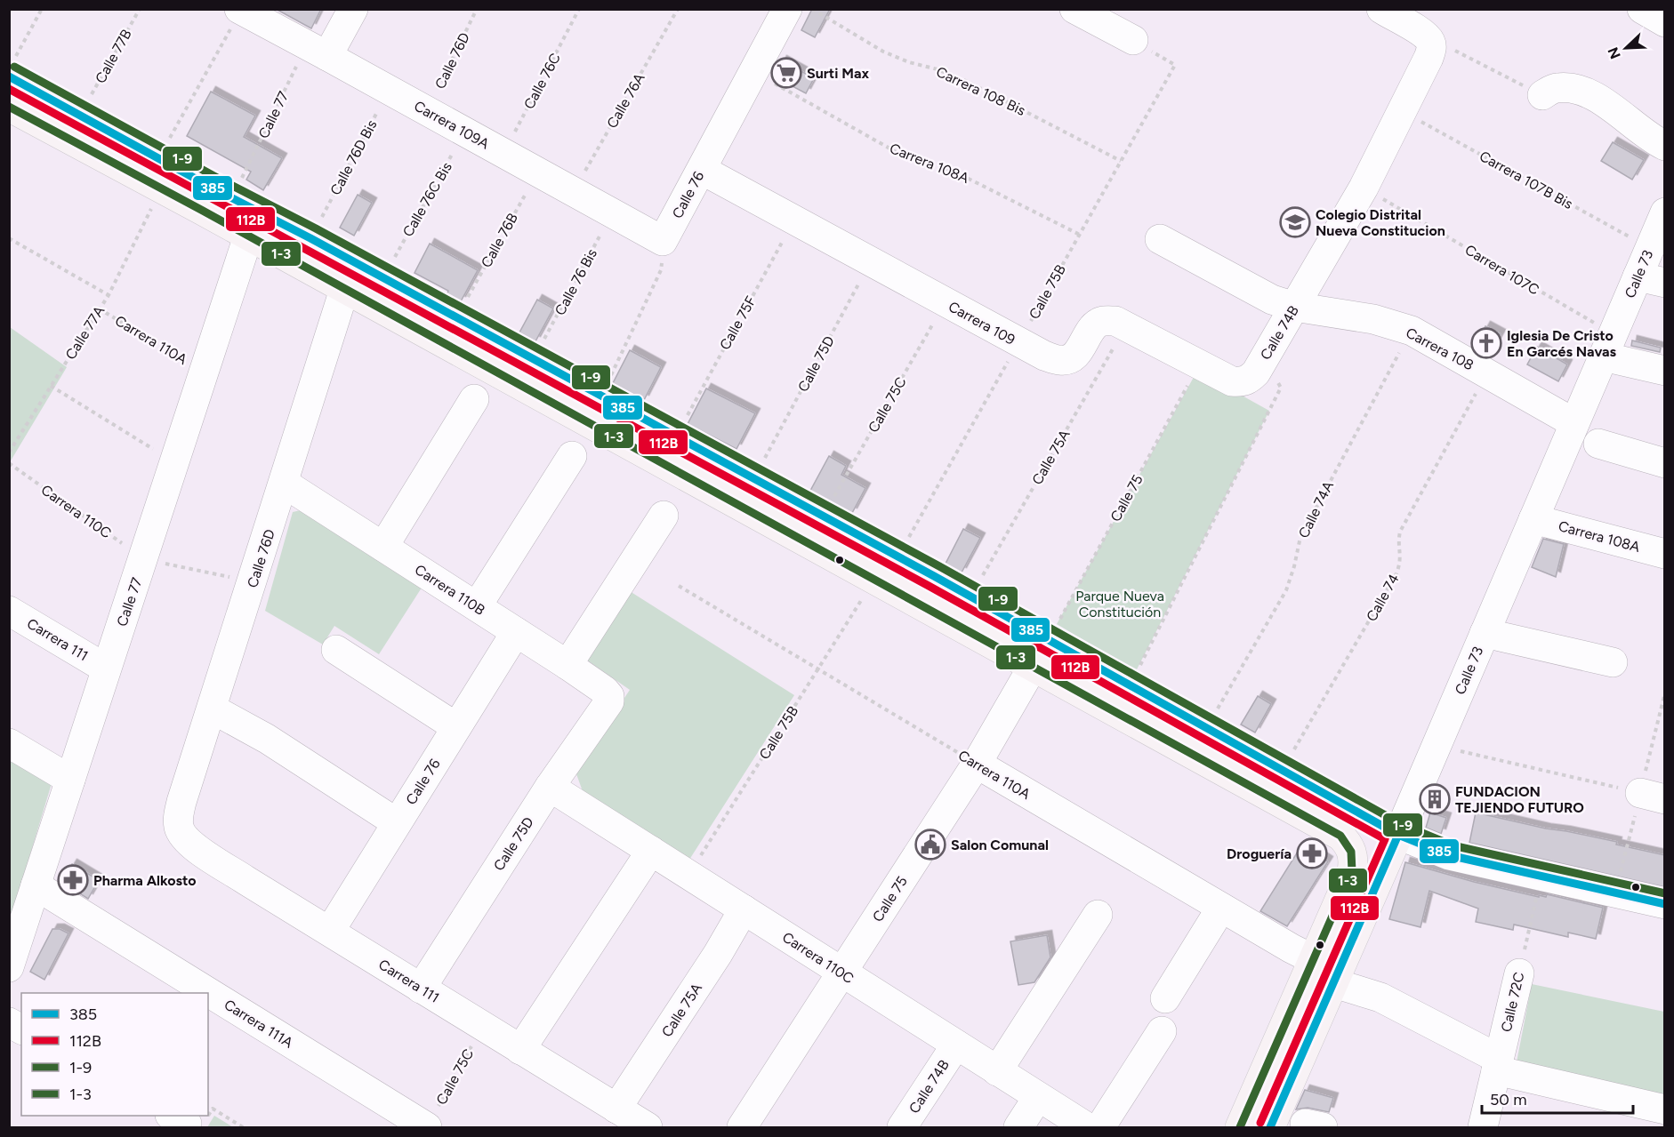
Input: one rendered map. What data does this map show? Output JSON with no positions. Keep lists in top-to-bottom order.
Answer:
{
  "streets": {
    "main road": ["Calle 73"],
    "street": [
      "Calle 76D",
      "Calle 77",
      "Carrera 109A",
      "Carrera 108A",
      "Calle 76",
      "Carrera 109",
      "Calle 74B",
      "Carrera 110A",
      "Carrera 108",
      "Calle 75D",
      "Calle 75A",
      "Calle 75",
      "Carrera 110C",
      "Carrera 110B",
      "Carrera 111",
      "Calle 72C",
      "Carrera 111A"
    ],
    "path": [
      "Calle 77B",
      "Calle 76C",
      "Carrera 108 Bis",
      "Calle 76A",
      "Calle 76D Bis",
      "Carrera 107B Bis",
      "Calle 76C Bis",
      "Calle 76B",
      "Carrera 107C",
      "Calle 76 Bis",
      "Calle 75B",
      "Calle 75F",
      "Calle 77A",
      "Calle 75C",
      "Calle 74A",
      "Calle 74"
    ]
  },
  "crossings": [
    ["Calle 76D", "Carrera 109A"],
    ["Calle 76D", "Carrera 110B"],
    ["Calle 76D", "Carrera 111"],
    ["Calle 76C", "Carrera 109A"],
    ["Carrera 108 Bis", "Calle 75B"],
    ["Calle 76A", "Carrera 109A"],
    ["Calle 77", "Carrera 109A"],
    ["Calle 77", "Carrera 110A"],
    ["Calle 77", "Carrera 110C"],
    ["Calle 77", "Carrera 111"],
    ["Calle 77", "Carrera 111A"],
    ["Carrera 109A", "Calle 76D Bis"],
    ["Carrera 109A", "Calle 76"],
    ["Carrera 109A", "Calle 76C Bis"],
    ["Carrera 109A", "Calle 76B"],
    ["Carrera 109A", "Calle 76 Bis"],
    ["Carrera 108A", "Calle 76"],
    ["Carrera 108A", "Calle 73"],
    ["Carrera 108A", "Calle 75B"],
    ["Carrera 107B Bis", "Calle 73"],
    ["Carrera 107B Bis", "Calle 74B"],
    ["Calle 76", "Carrera 109"],
    ["Calle 76", "Carrera 110B"],
    ["Calle 76", "Carrera 111"],
    ["Carrera 107C", "Calle 73"],
    ["Carrera 107C", "Calle 74B"],
    ["Calle 73", "Carrera 108"],
    ["Calle 75B", "Carrera 109"],
    ["Calle 75B", "Carrera 110A"],
    ["Calle 75B", "Carrera 110C"],
    ["Calle 75F", "Carrera 109"],
    ["Carrera 109", "Calle 74B"],
    ["Carrera 109", "Calle 75D"],
    ["Carrera 109", "Calle 75C"],
    ["Carrera 109", "Calle 75A"],
    ["Carrera 109", "Calle 75"],
    ["Calle 77A", "Carrera 110A"],
    ["Calle 74B", "Carrera 108"],
    ["Calle 74B", "Carrera 110C"],
    ["Carrera 110A", "Calle 75"],
    ["Carrera 108", "Calle 74A"],
    ["Carrera 108", "Calle 74"],
    ["Calle 75D", "Carrera 110C"],
    ["Calle 75D", "Carrera 110B"],
    ["Calle 75D", "Carrera 111"],
    ["Calle 75C", "Carrera 111"],
    ["Calle 75C", "Carrera 111A"],
    ["Calle 75A", "Carrera 110C"],
    ["Calle 75A", "Carrera 111"],
    ["Calle 75", "Carrera 110C"]
  ],
  "parks": ["Parque Nueva Constitución"],
  "places": {
    "supermarket": ["Surti Max"],
    "school or university": ["Colegio Distrital Nueva Constitucion"],
    "church": ["Iglesia De Cristo En Garcés Navas"],
    "building": ["FUNDACION TEJIENDO FUTURO"],
    "public building": ["Salon Comunal"],
    "pharmacy": ["Droguería", "Pharma Alkosto"]
  },
  "lines": [
    "transit line 1-9",
    "transit line 385",
    "transit line 112B",
    "transit line 1-3"
  ],
  "legend": [
    "385",
    "112B",
    "1-9",
    "1-3"
  ],
  "scale_bar": "50 m",
  "north": "bottom left"
}
